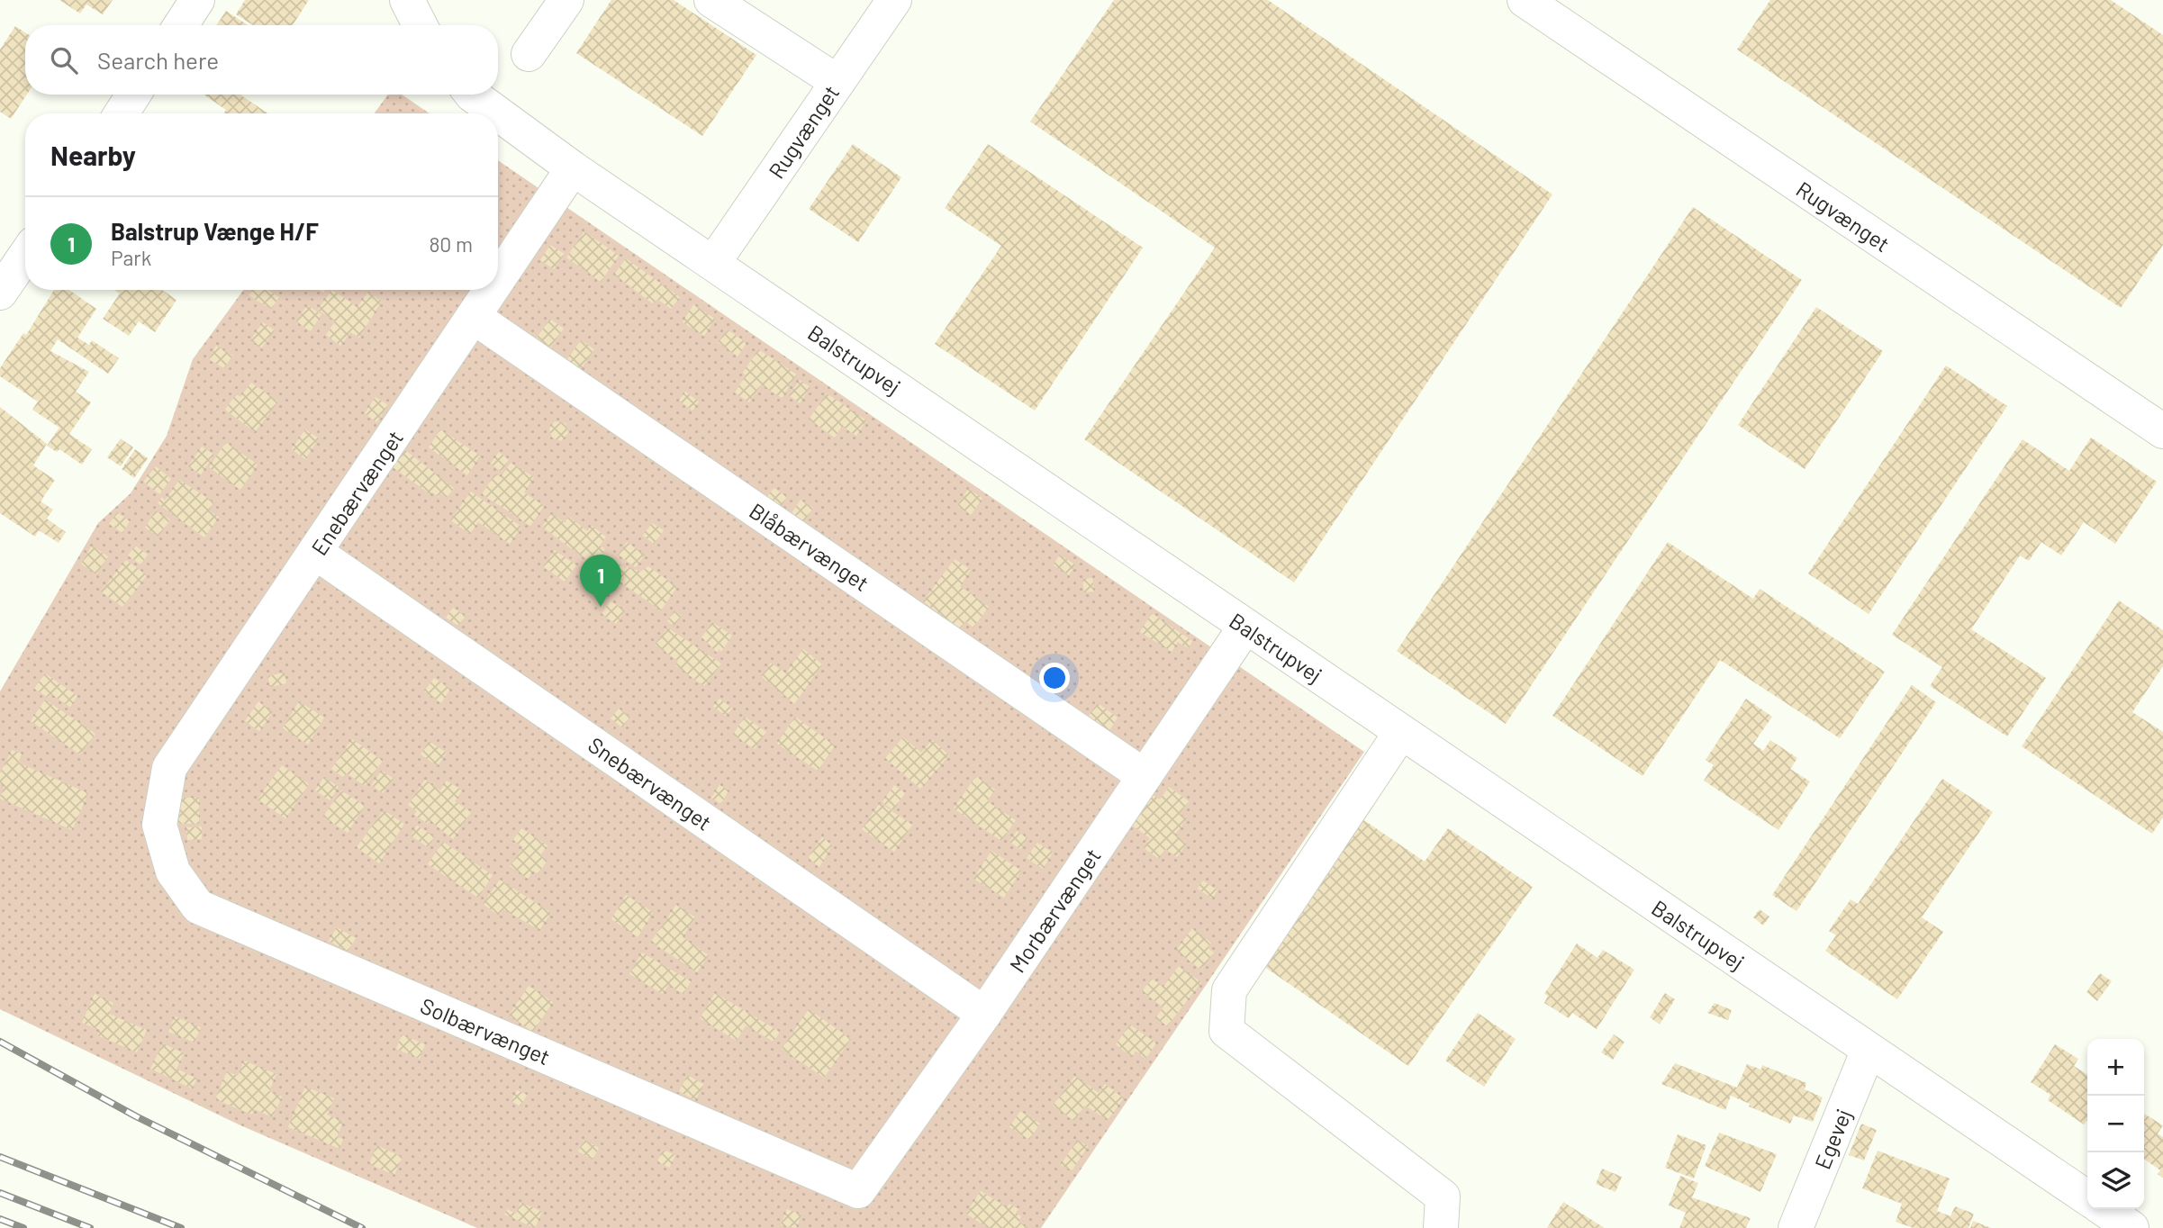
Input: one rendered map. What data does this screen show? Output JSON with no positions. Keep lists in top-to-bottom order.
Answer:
{
  "streets": {
    "street": [
      "Rugvænget",
      "Balstrupvej",
      "Enebærvænget",
      "Blåbærvænget",
      "Snebærvænget",
      "Morbærvænget",
      "Solbærvænget",
      "Egevej"
    ]
  },
  "crossings": [
    ["Rugvænget", "Balstrupvej"],
    ["Balstrupvej", "Enebærvænget"],
    ["Balstrupvej", "Morbærvænget"],
    ["Balstrupvej", "Egevej"],
    ["Enebærvænget", "Blåbærvænget"],
    ["Enebærvænget", "Snebærvænget"],
    ["Enebærvænget", "Solbærvænget"],
    ["Blåbærvænget", "Morbærvænget"],
    ["Snebærvænget", "Morbærvænget"],
    ["Morbærvænget", "Solbærvænget"]
  ],
  "page": {
    "search": "Search here",
    "heading": "Nearby",
    "list": [
      {
        "mark": "1",
        "name": "Balstrup Vænge H/F",
        "note": "Park",
        "value": "80 m"
      }
    ],
    "pins": "1",
    "map_buttons": ["+", "−"]
  }
}
